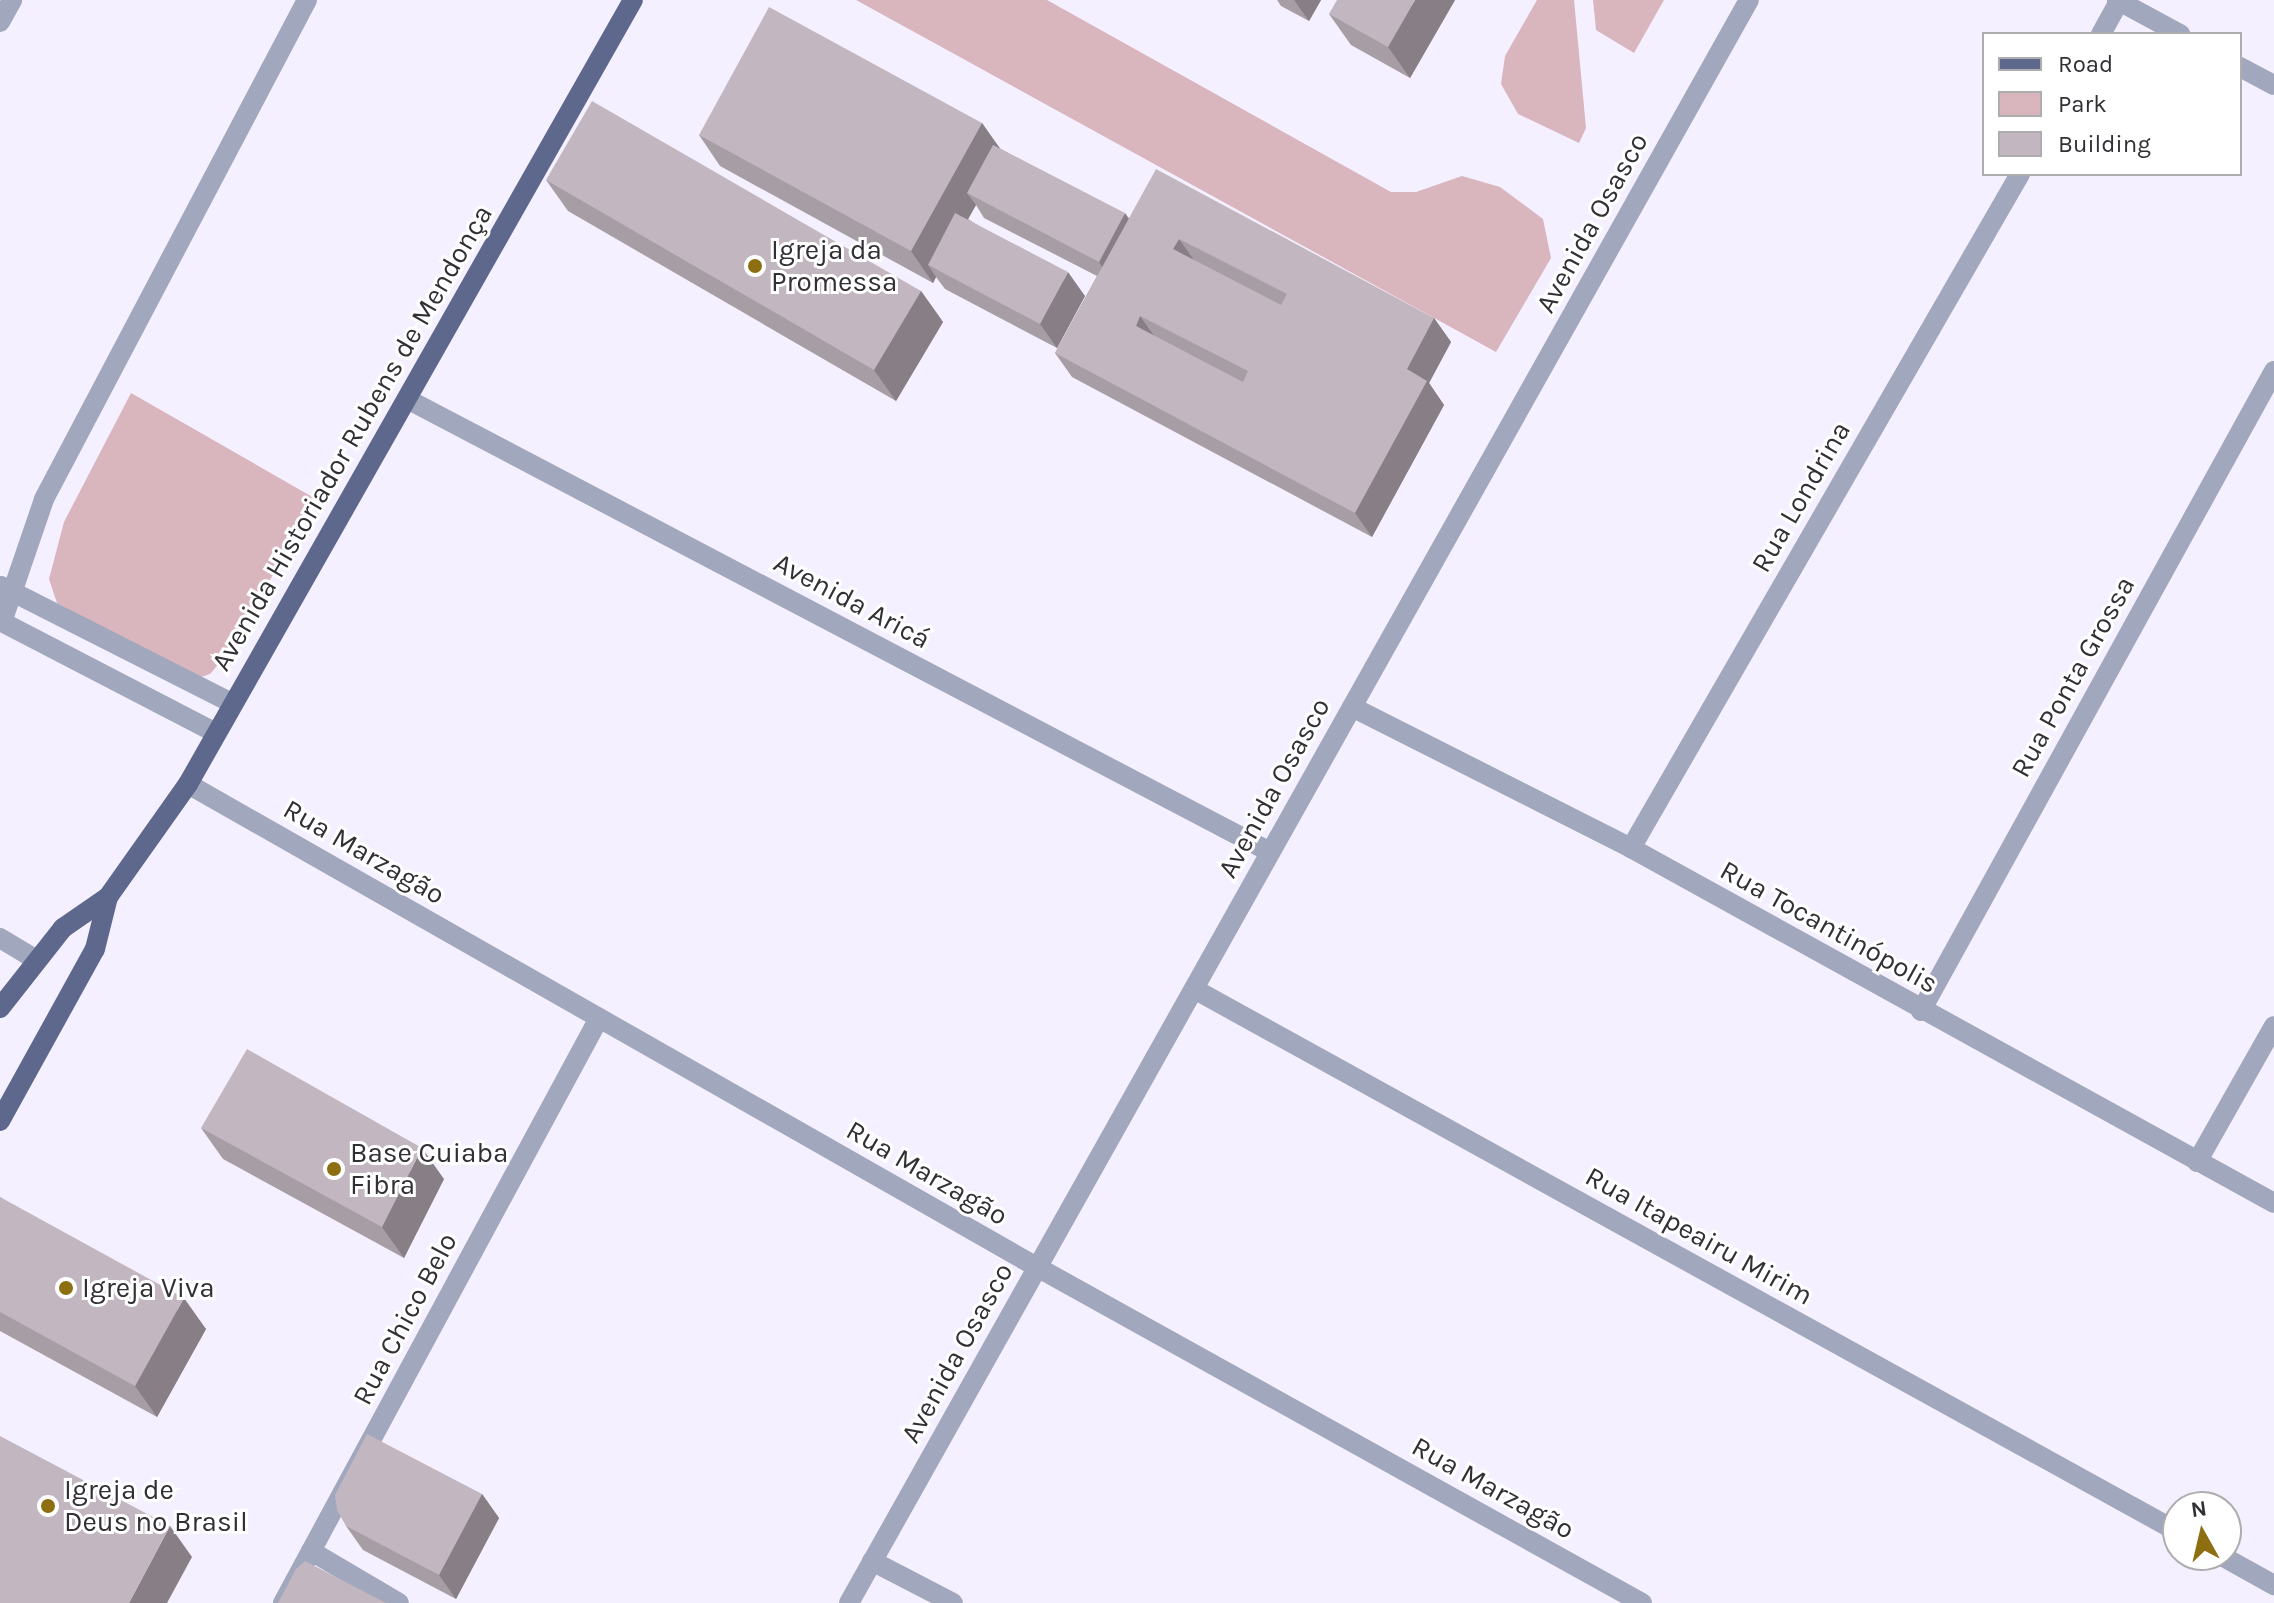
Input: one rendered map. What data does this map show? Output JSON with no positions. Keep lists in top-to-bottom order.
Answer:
{
  "streets": {
    "main road": ["Avenida Historiador Rubens de Mendonça"],
    "street": [
      "Avenida Osasco",
      "Rua Londrina",
      "Avenida Aricá",
      "Rua Ponta Grossa",
      "Rua Marzagão",
      "Rua Tocantinópolis",
      "Rua Itapeairu Mirim",
      "Rua Chico Belo"
    ]
  },
  "crossings": [
    ["Avenida Osasco", "Avenida Aricá"],
    ["Avenida Osasco", "Rua Marzagão"],
    ["Avenida Osasco", "Rua Tocantinópolis"],
    ["Avenida Osasco", "Rua Itapeairu Mirim"],
    ["Avenida Historiador Rubens de Mendonça", "Avenida Aricá"],
    ["Avenida Historiador Rubens de Mendonça", "Rua Marzagão"],
    ["Rua Londrina", "Rua Tocantinópolis"],
    ["Rua Ponta Grossa", "Rua Tocantinópolis"],
    ["Rua Marzagão", "Rua Chico Belo"]
  ],
  "places": [
    "Igreja da Promessa",
    "Base Cuiaba Fibra",
    "Igreja Viva",
    "Igreja de Deus no Brasil"
  ],
  "legend": ["Road", "Park", "Building"],
  "north": "top"
}
